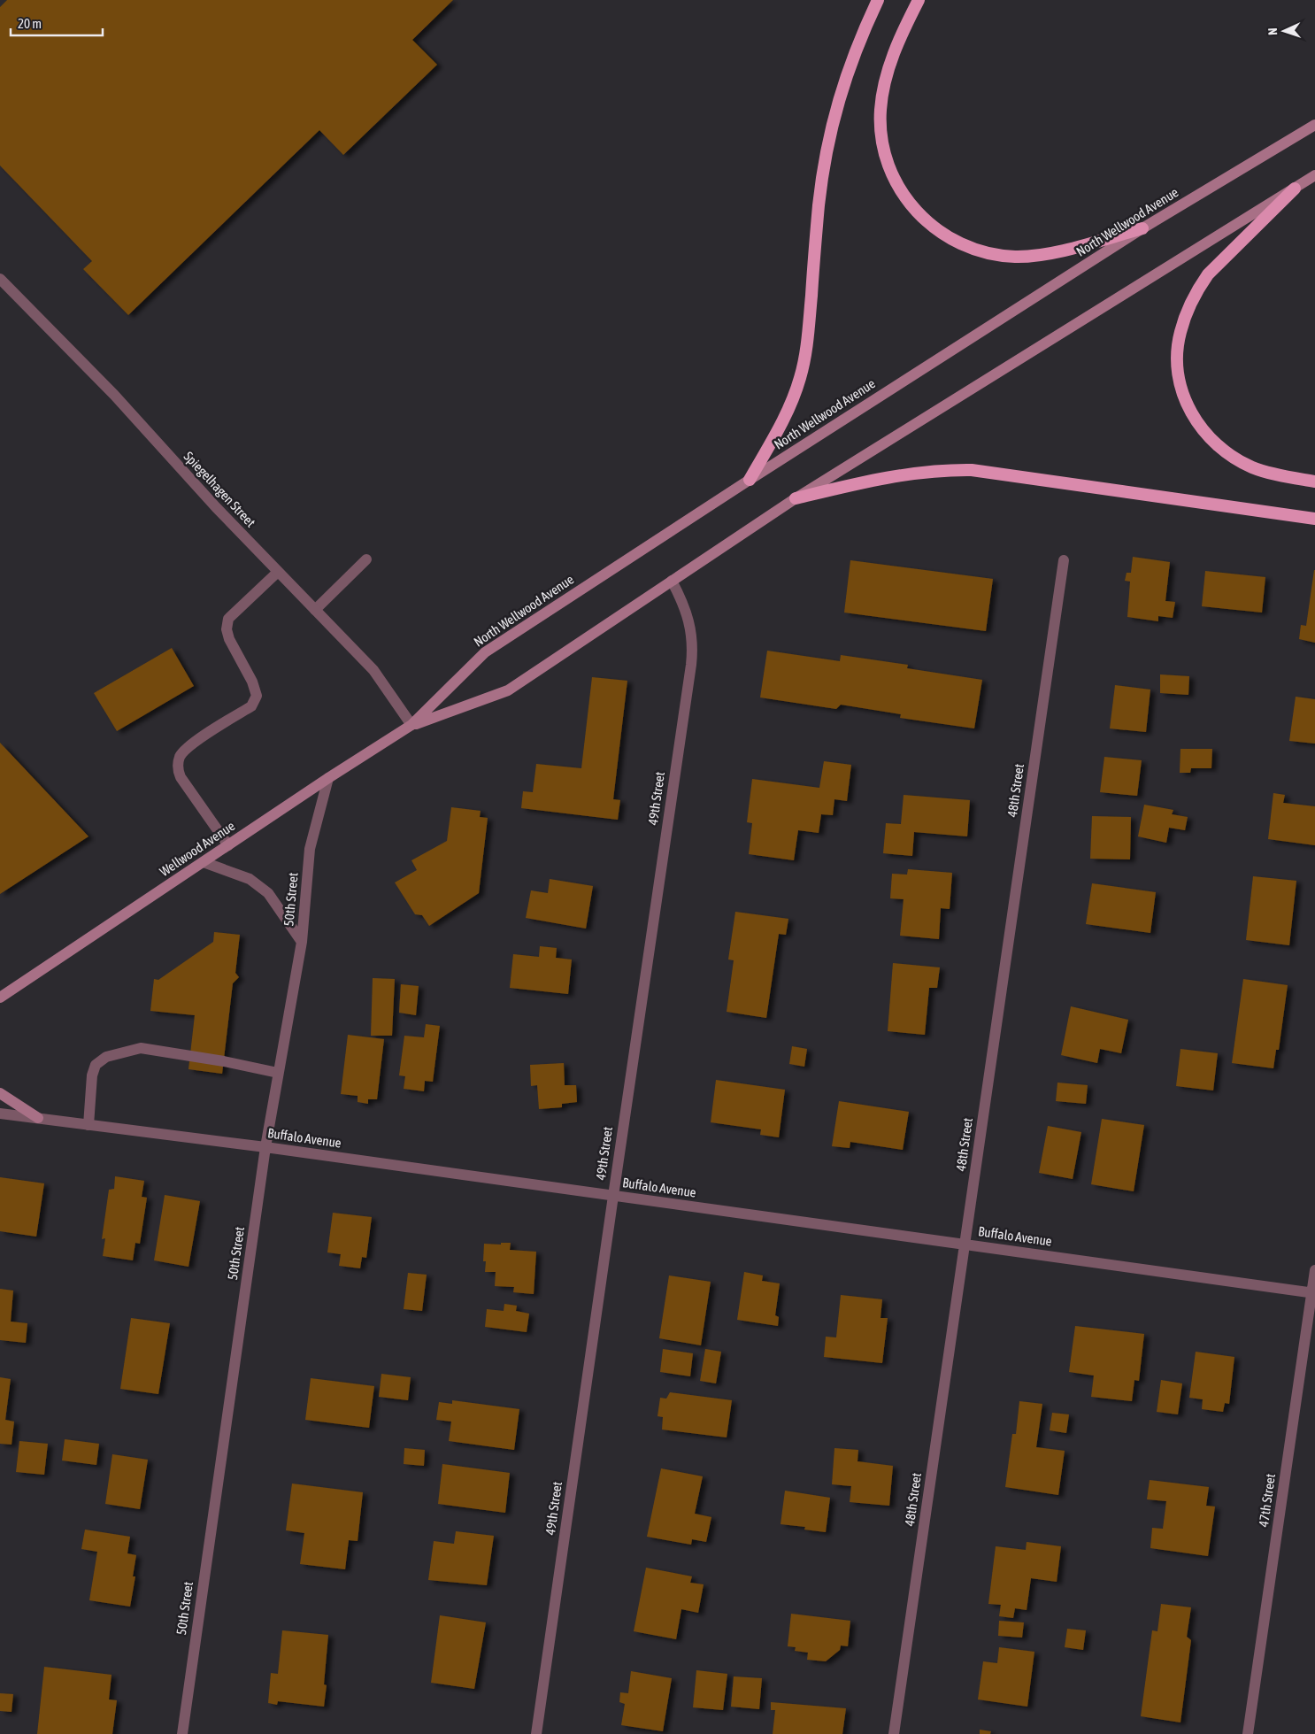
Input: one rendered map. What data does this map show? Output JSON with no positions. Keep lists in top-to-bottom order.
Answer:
{
  "streets": {
    "main road": ["North Wellwood Avenue", "Wellwood Avenue"],
    "street": [
      "Spiegelhagen Street",
      "48th Street",
      "49th Street",
      "50th Street",
      "Buffalo Avenue",
      "47th Street"
    ]
  },
  "crossings": [
    ["North Wellwood Avenue", "Spiegelhagen Street"],
    ["North Wellwood Avenue", "Wellwood Avenue"],
    ["Spiegelhagen Street", "Wellwood Avenue"],
    ["48th Street", "Buffalo Avenue"],
    ["49th Street", "Buffalo Avenue"],
    ["Wellwood Avenue", "50th Street"],
    ["50th Street", "Buffalo Avenue"],
    ["Buffalo Avenue", "47th Street"]
  ],
  "scale_bar": "20 m",
  "north": "left"
}
